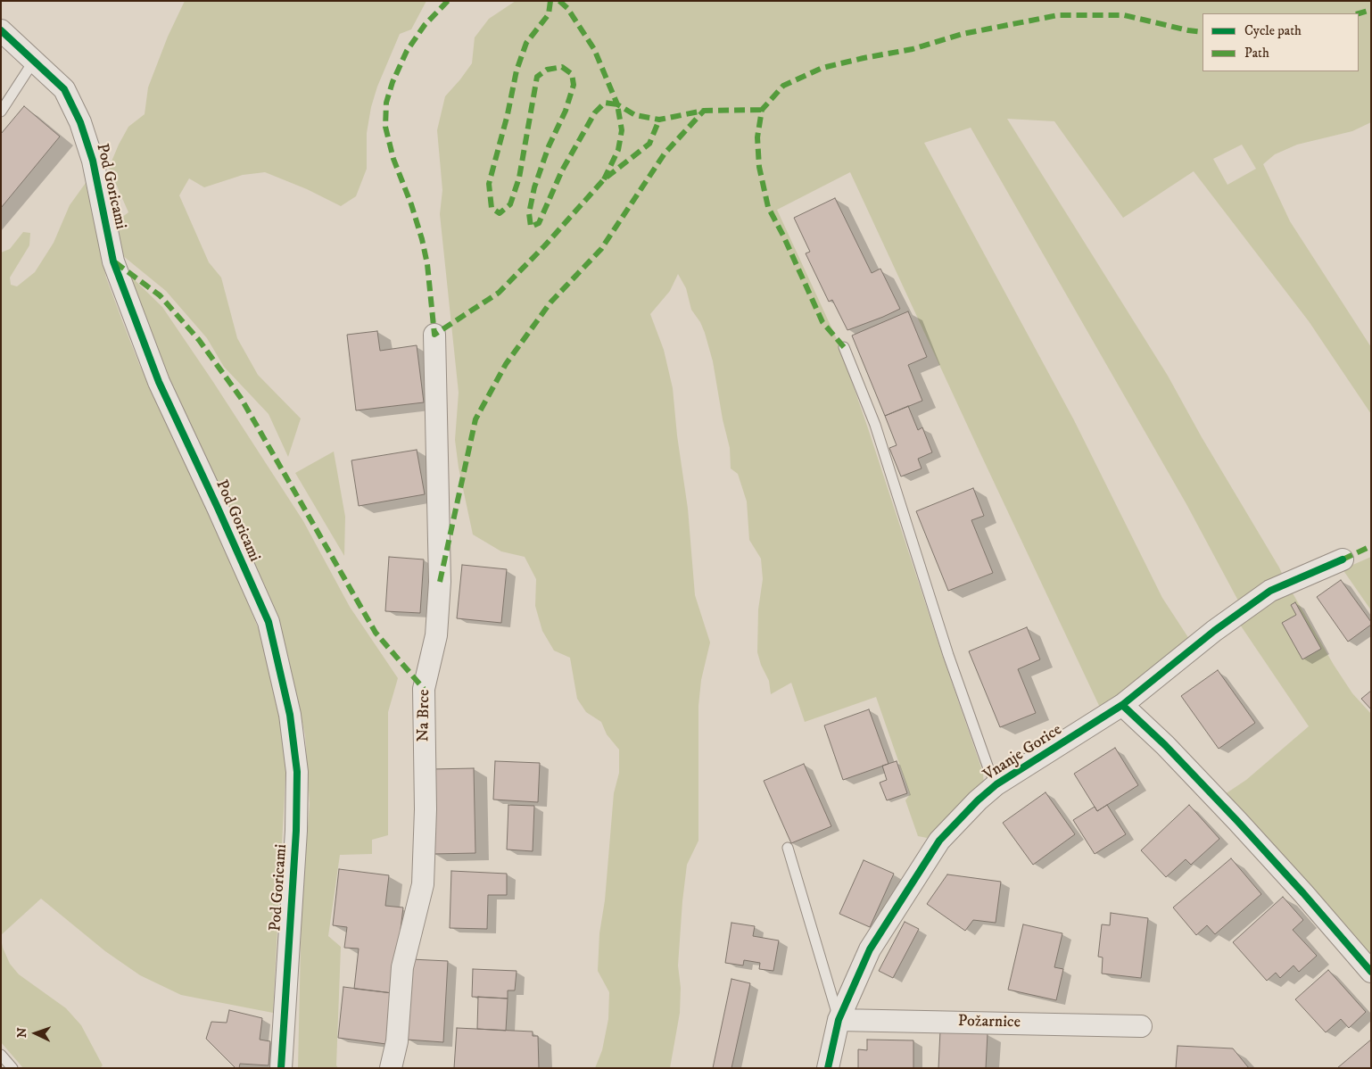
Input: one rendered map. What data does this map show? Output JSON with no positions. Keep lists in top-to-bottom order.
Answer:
{
  "streets": {
    "street": [
      "Pod Goricami",
      "Na Brce",
      "Vnanje Gorice",
      "Požarnice"
    ]
  },
  "crossings": [
    ["Vnanje Gorice", "Požarnice"]
  ],
  "legend": ["Cycle path", "Path"],
  "north": "left"
}
